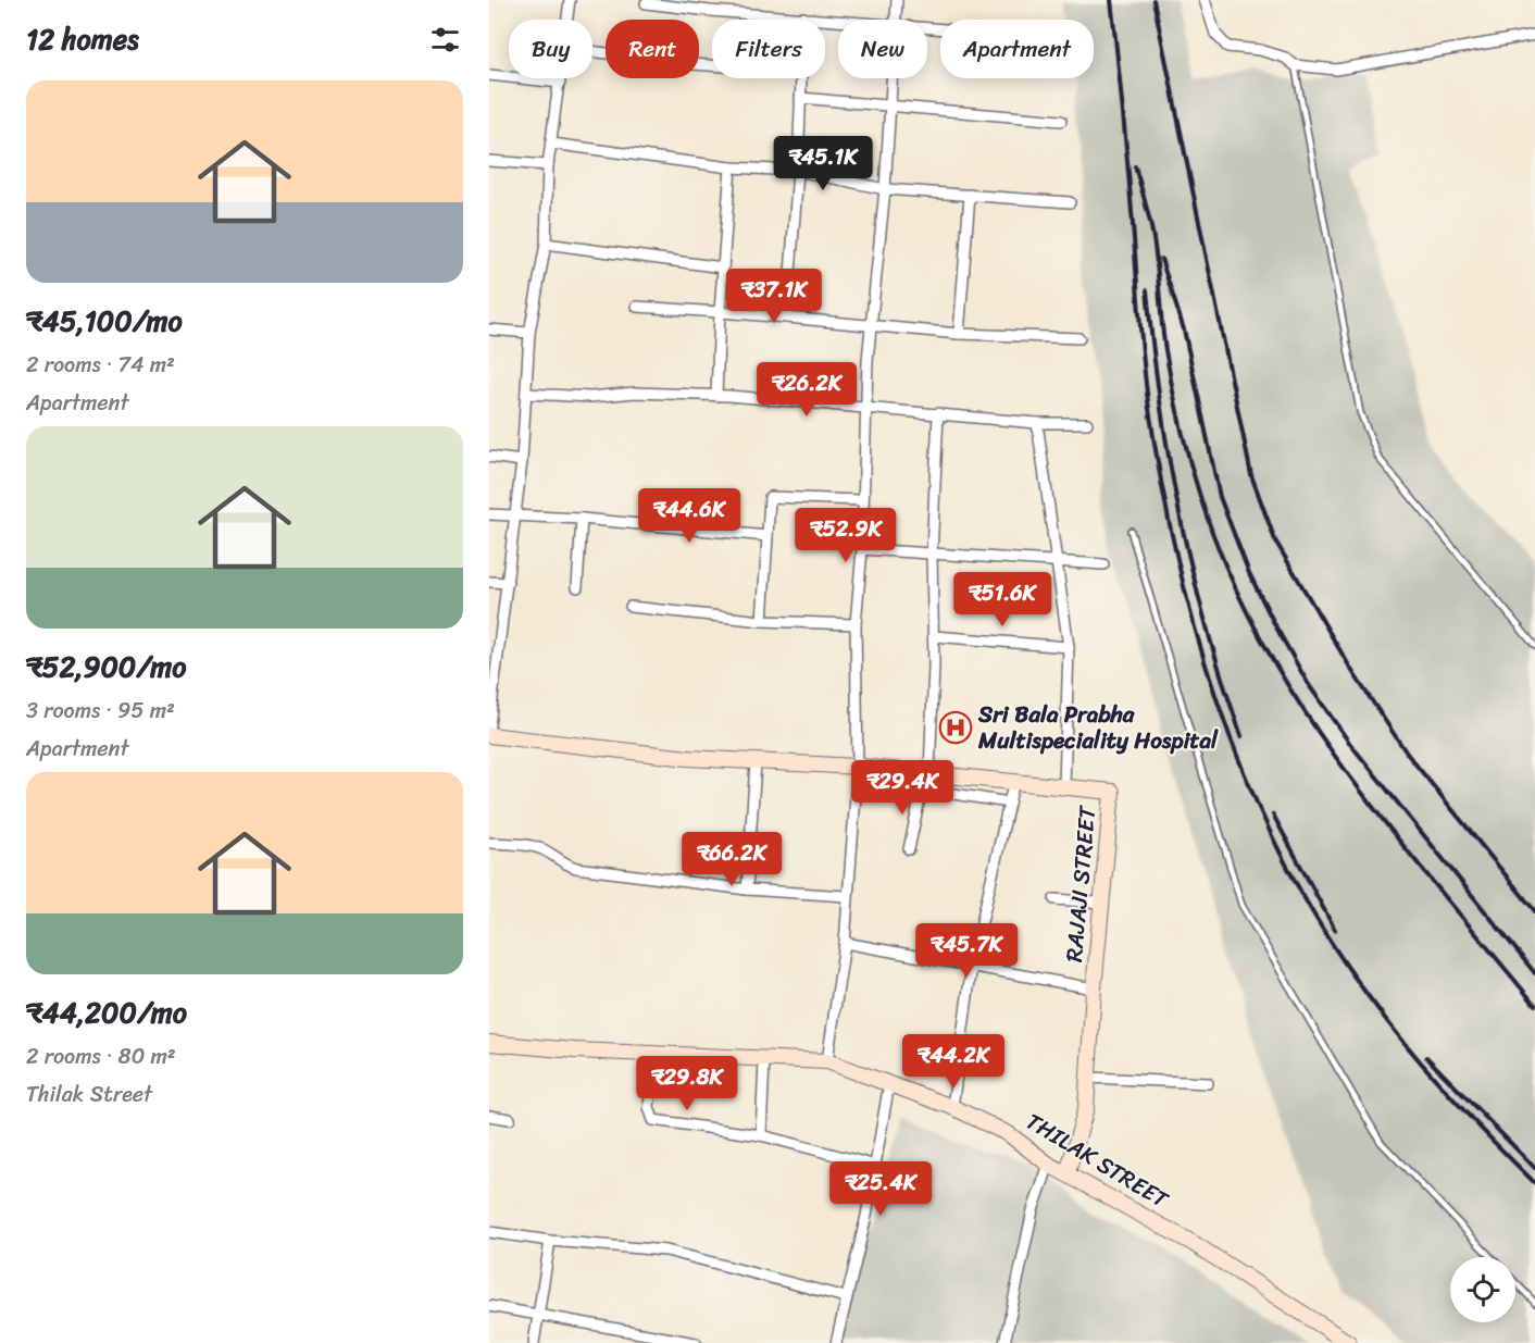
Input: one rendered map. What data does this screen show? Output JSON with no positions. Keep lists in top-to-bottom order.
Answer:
{
  "streets": {
    "street": ["RAJAJI STREET", "THILAK STREET"]
  },
  "crossings": [
    ["RAJAJI STREET", "THILAK STREET"]
  ],
  "places": {
    "hospital": ["Sri Bala Prabha Multispeciality Hospital"]
  },
  "page": {
    "heading": "12 homes",
    "chip": [
      "Buy",
      "Rent",
      "Filters",
      "New",
      "Apartment"
    ],
    "list": [
      {
        "name": "₹45,100/mo",
        "note": "2 rooms · 74 m² · Apartment"
      },
      {
        "name": "₹52,900/mo",
        "note": "3 rooms · 95 m² · Apartment"
      },
      {
        "name": "₹44,200/mo",
        "note": "2 rooms · 80 m² · Thilak Street"
      }
    ],
    "price": [
      "₹45.1K",
      "₹37.1K",
      "₹26.2K",
      "₹44.6K",
      "₹52.9K",
      "₹51.6K",
      "₹29.4K",
      "₹66.2K",
      "₹45.7K",
      "₹44.2K",
      "₹29.8K",
      "₹25.4K"
    ]
  }
}
